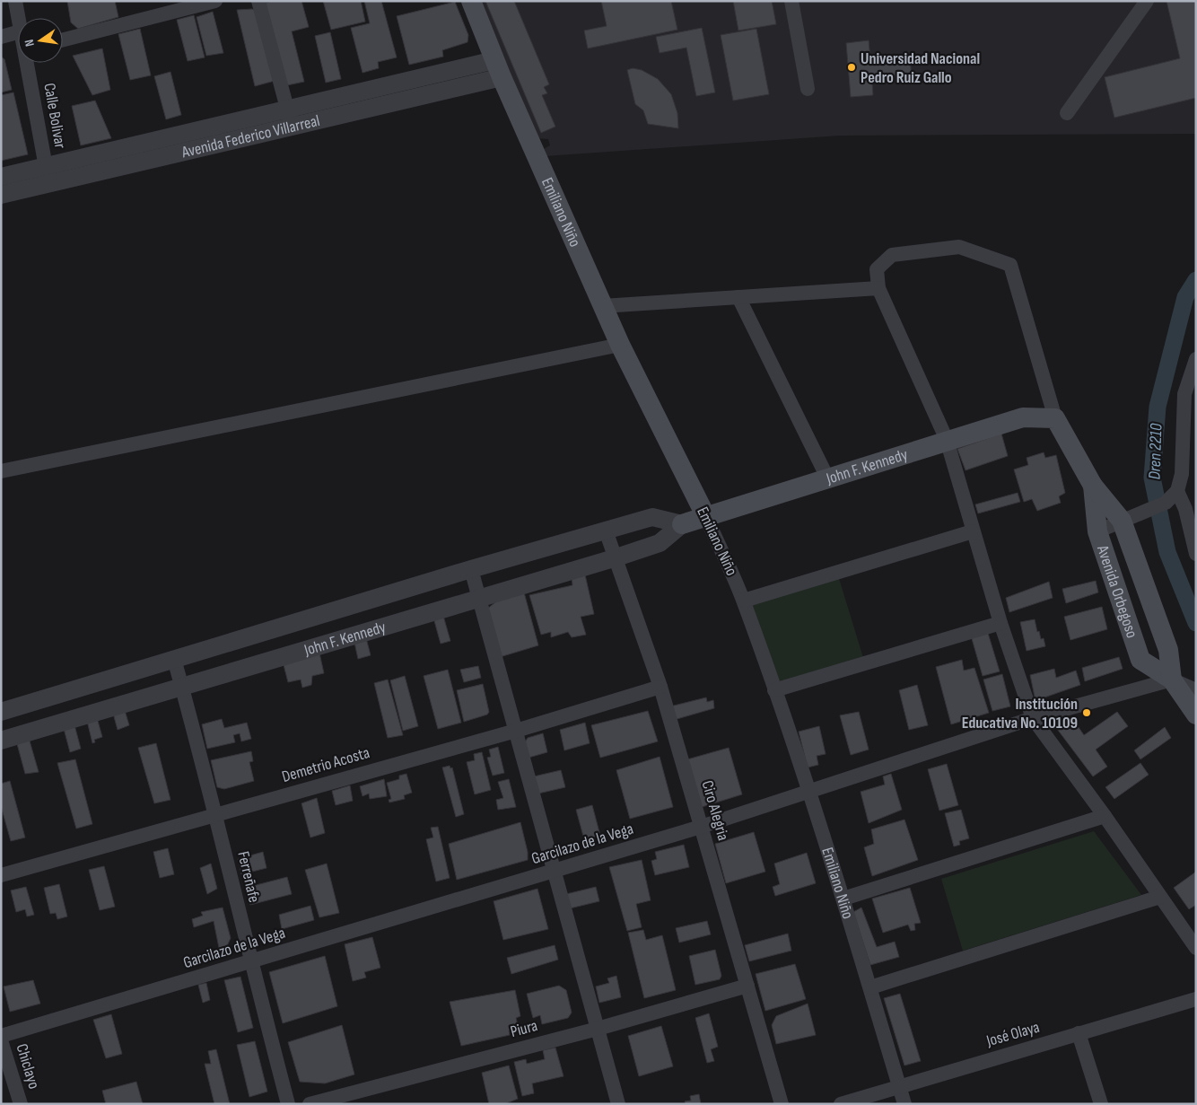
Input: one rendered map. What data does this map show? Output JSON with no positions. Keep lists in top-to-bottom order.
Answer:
{
  "streets": {
    "main road": ["Emiliano Niño", "John F. Kennedy", "Avenida Orbegoso"],
    "street": [
      "Calle Bolivar",
      "Avenida Federico Villarreal",
      "Demetrio Acosta",
      "Ciro Alegria",
      "Garcilazo de la Vega",
      "Ferreñafe",
      "Piura",
      "José Olaya",
      "Chiclayo"
    ]
  },
  "crossings": [
    ["Calle Bolivar", "Avenida Federico Villarreal"],
    ["Avenida Federico Villarreal", "Emiliano Niño"],
    ["Emiliano Niño", "John F. Kennedy"],
    ["Emiliano Niño", "Garcilazo de la Vega"],
    ["Emiliano Niño", "José Olaya"],
    ["John F. Kennedy", "Avenida Orbegoso"],
    ["John F. Kennedy", "Ciro Alegria"],
    ["John F. Kennedy", "Ferreñafe"],
    ["Avenida Orbegoso", "Garcilazo de la Vega"],
    ["Demetrio Acosta", "Ciro Alegria"],
    ["Demetrio Acosta", "Ferreñafe"],
    ["Ciro Alegria", "Garcilazo de la Vega"],
    ["Ciro Alegria", "Piura"],
    ["Garcilazo de la Vega", "Ferreñafe"]
  ],
  "water": ["Dren 2210"],
  "places": ["Universidad Nacional Pedro Ruiz Gallo", "Institución Educativa No. 10109"],
  "north": "left"
}
